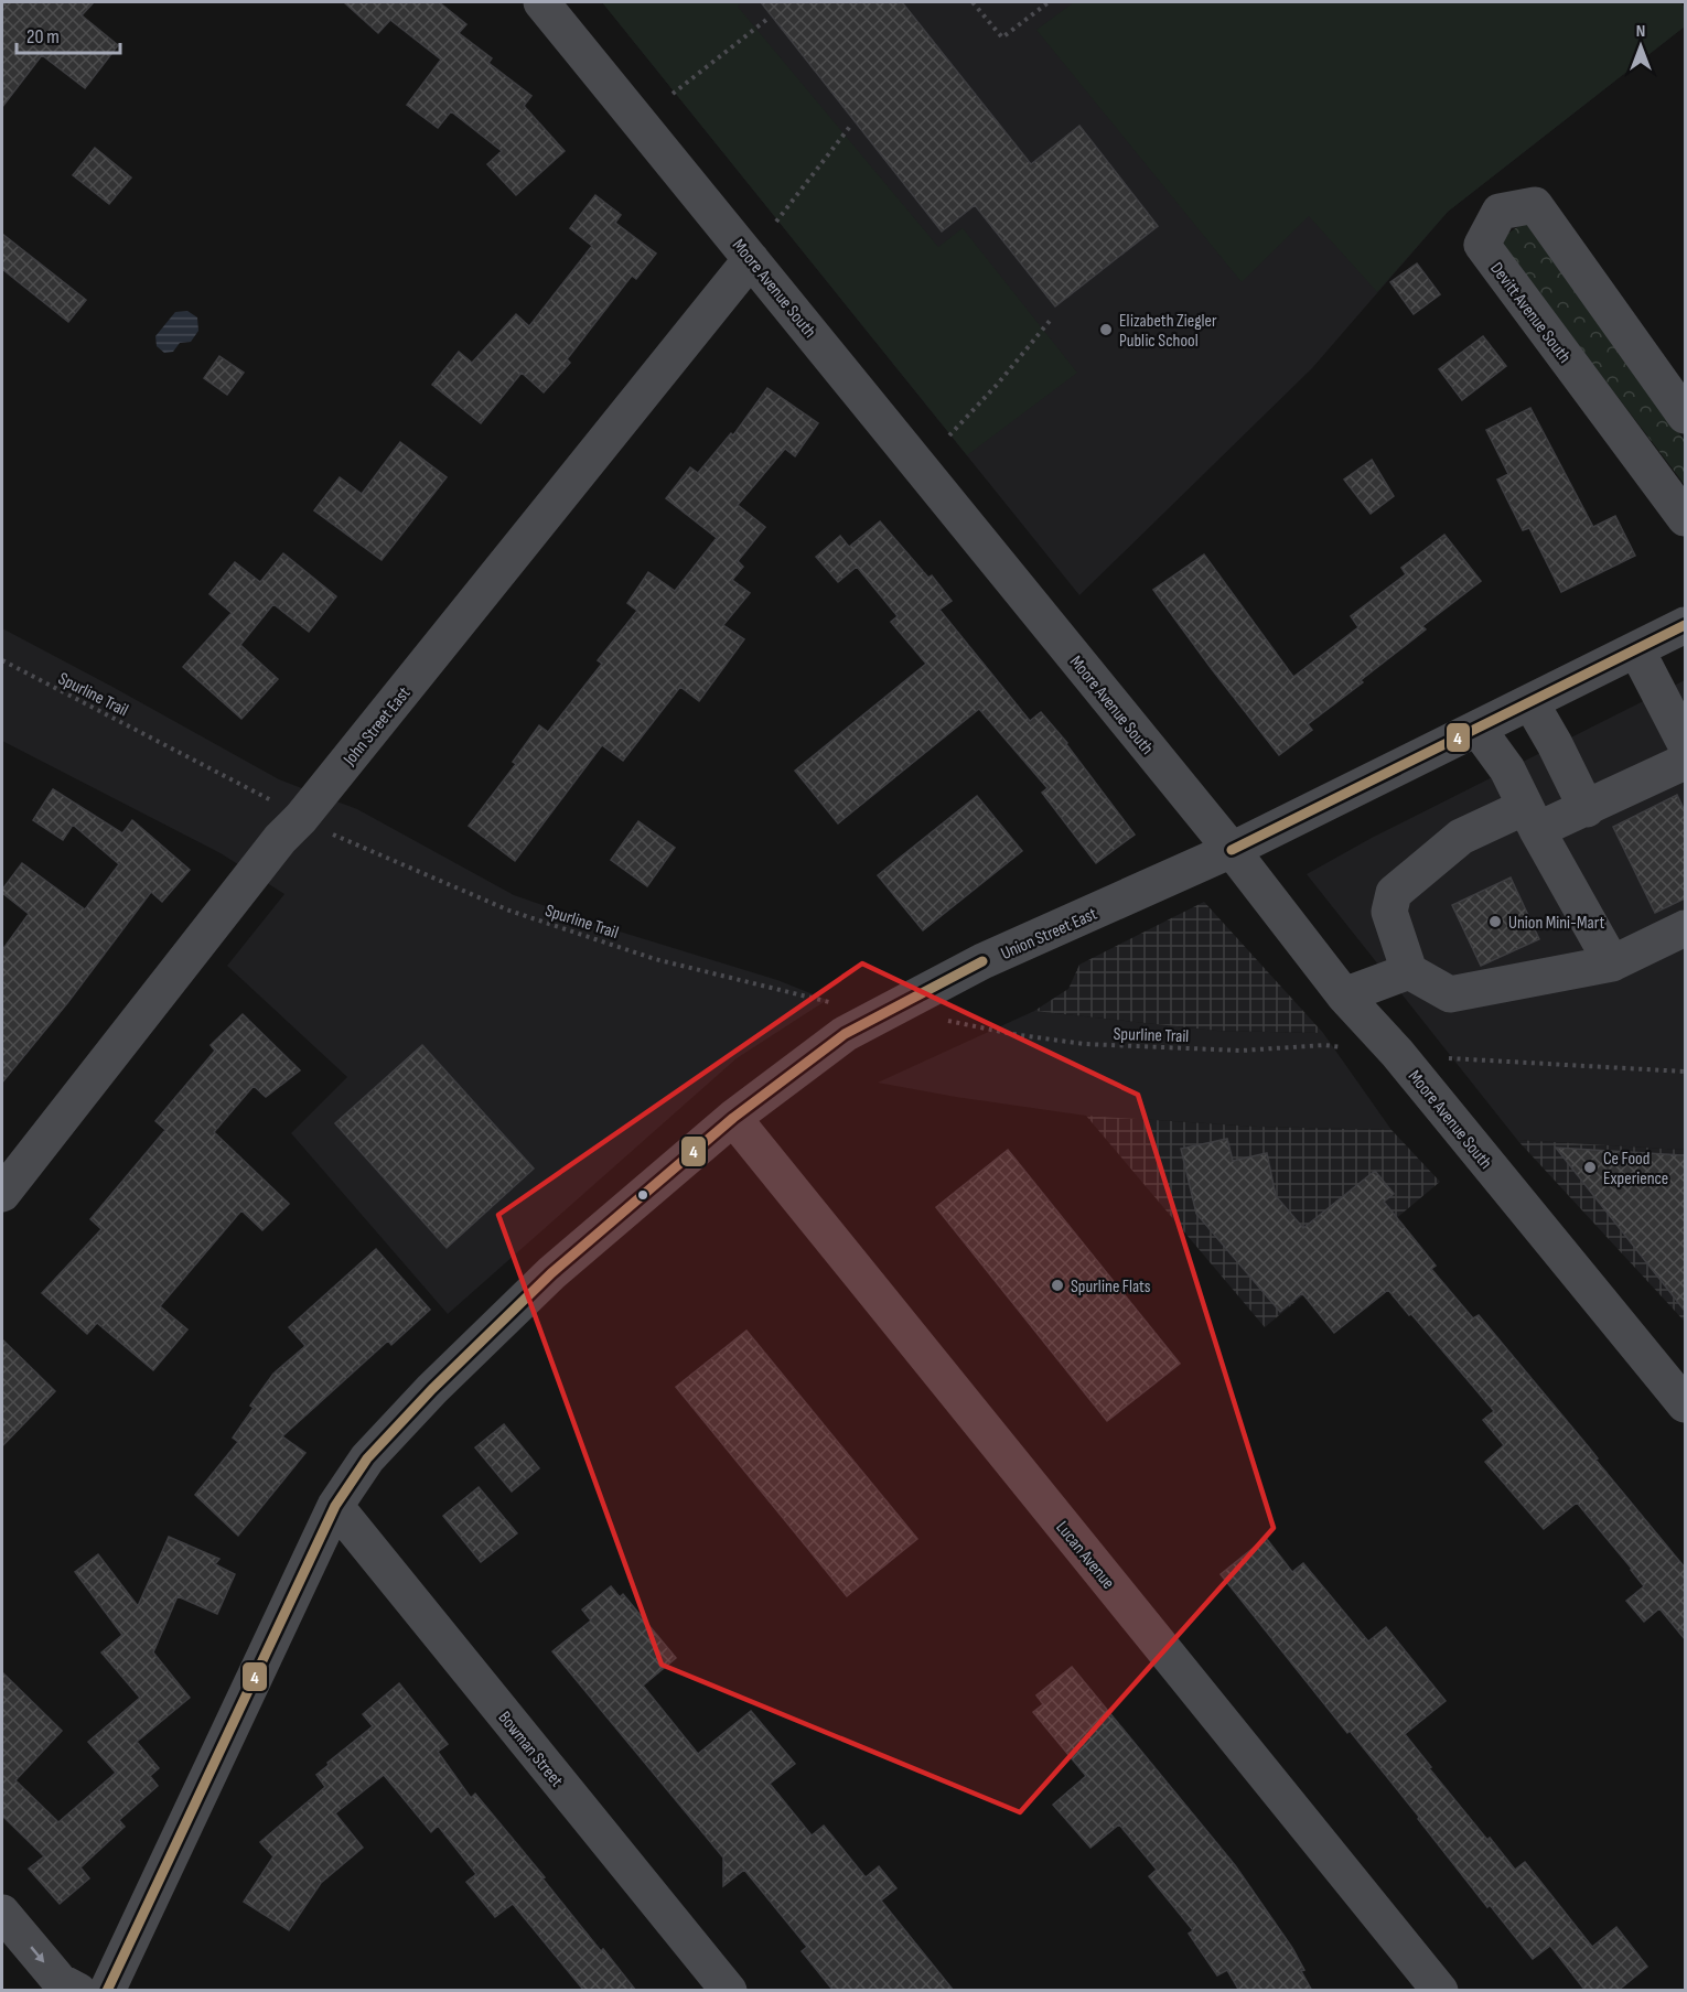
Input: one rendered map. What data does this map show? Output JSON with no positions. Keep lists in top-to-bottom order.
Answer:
{
  "streets": {
    "street": [
      "Moore Avenue South",
      "Devitt Avenue South",
      "John Street East",
      "Union Street East",
      "Lucan Avenue",
      "Bowman Street"
    ],
    "path": ["Spurline Trail"]
  },
  "crossings": [
    ["Moore Avenue South", "John Street East"],
    ["Moore Avenue South", "Union Street East"],
    ["Union Street East", "Lucan Avenue"],
    ["Union Street East", "Bowman Street"]
  ],
  "places": [
    "Elizabeth Ziegler Public School",
    "Union Mini-Mart",
    "Ce Food Experience",
    "Spurline Flats"
  ],
  "lines": ["transit line 4"],
  "scale_bar": "20 m",
  "north": "top"
}
